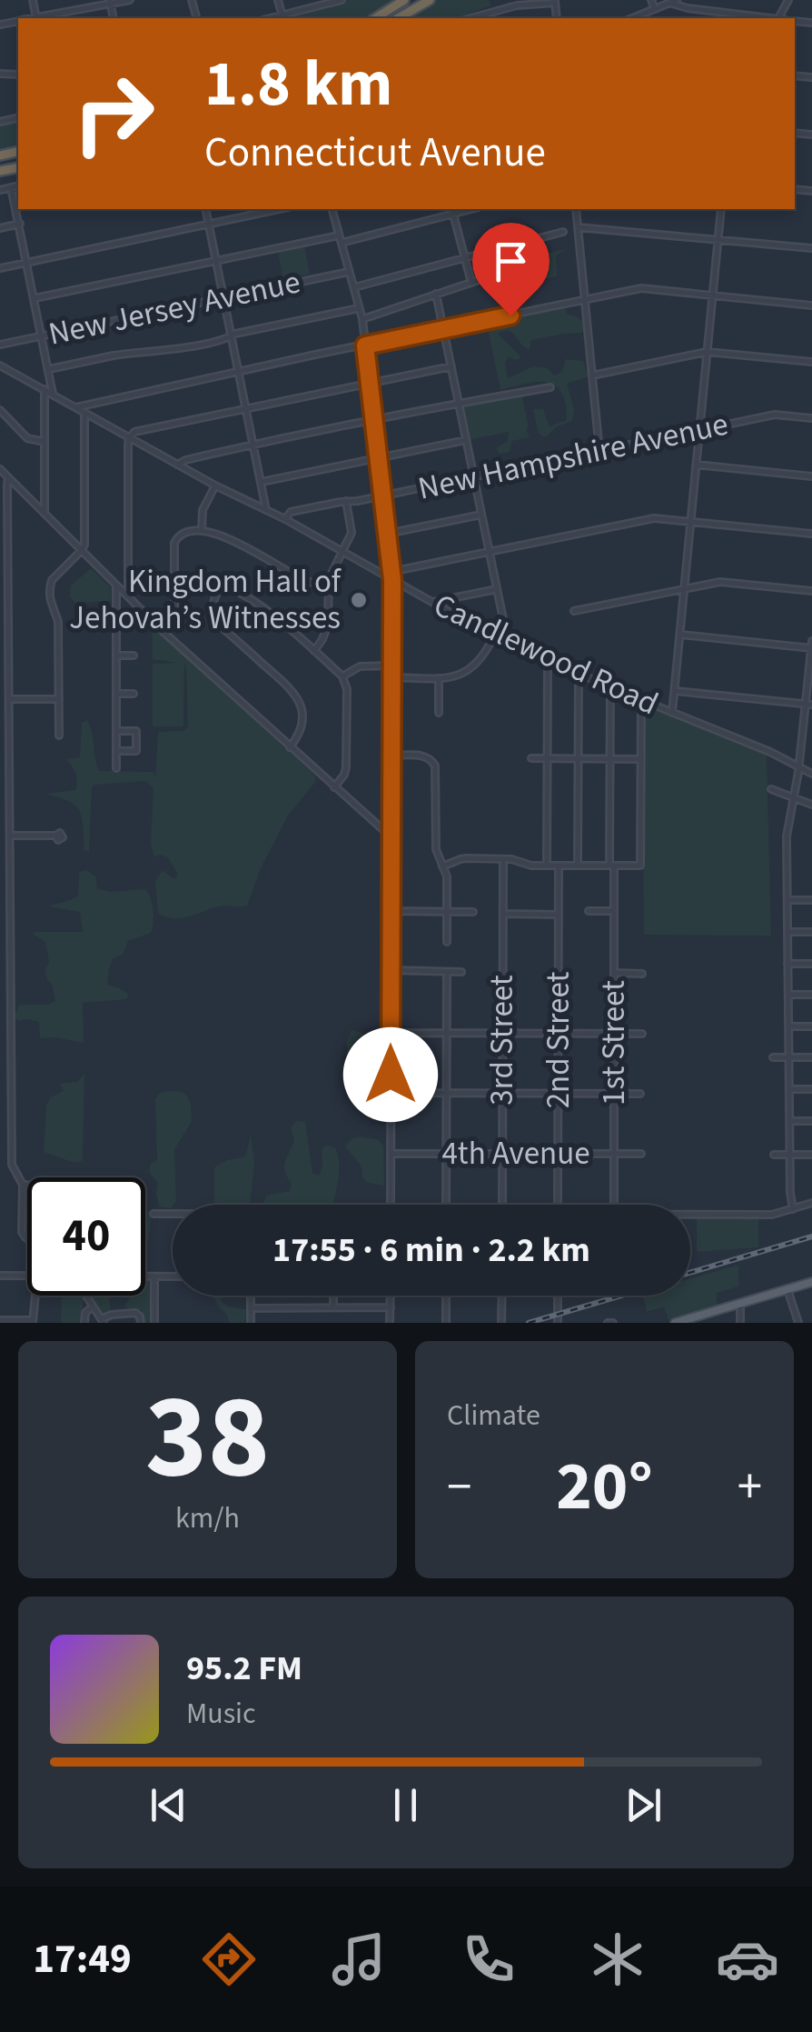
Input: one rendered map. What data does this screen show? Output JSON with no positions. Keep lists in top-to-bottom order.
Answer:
{
  "streets": {
    "street": [
      "New Jersey Avenue",
      "New Hampshire Avenue",
      "Candlewood Road",
      "3rd Street",
      "2nd Street",
      "1st Street",
      "4th Avenue"
    ]
  },
  "crossings": [
    ["New Hampshire Avenue", "Candlewood Road"],
    ["Candlewood Road", "1st Street"],
    ["3rd Street", "4th Avenue"],
    ["2nd Street", "4th Avenue"],
    ["1st Street", "4th Avenue"]
  ],
  "places": ["Kingdom Hall of Jehovah’s Witnesses"],
  "page": {
    "turn": ["1.8 km", "Connecticut Avenue"],
    "limit": "40",
    "trip": "17:55 · 6 min · 2.2 km",
    "tile": [
      ["38", "km/h"],
      "Climate"
    ],
    "heat": ["−", "20°", "+"],
    "song": ["95.2 FM", "Music"],
    "tabs": "17:49"
  }
}
